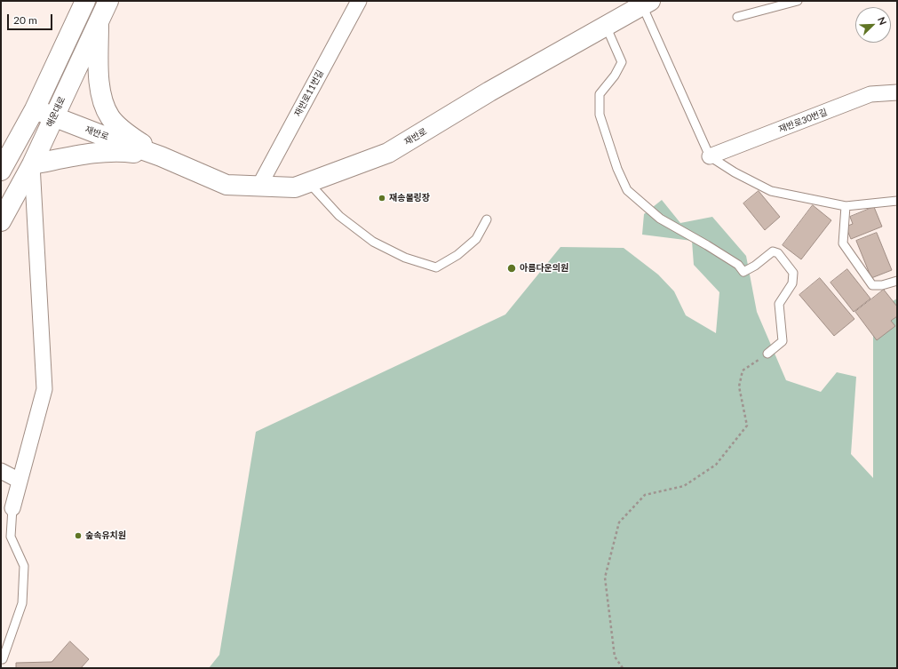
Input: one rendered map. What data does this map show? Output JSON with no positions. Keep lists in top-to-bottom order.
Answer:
{
  "streets": {
    "main road": ["해운대로", "재반로"],
    "street": ["재반로11번길", "재반로30번길"]
  },
  "crossings": [
    ["재반로11번길", "재반로"],
    ["해운대로", "재반로"]
  ],
  "places": ["재송볼링장", "아름다운의원", "숲속유치원"],
  "scale_bar": "20 m",
  "north": "top right"
}
